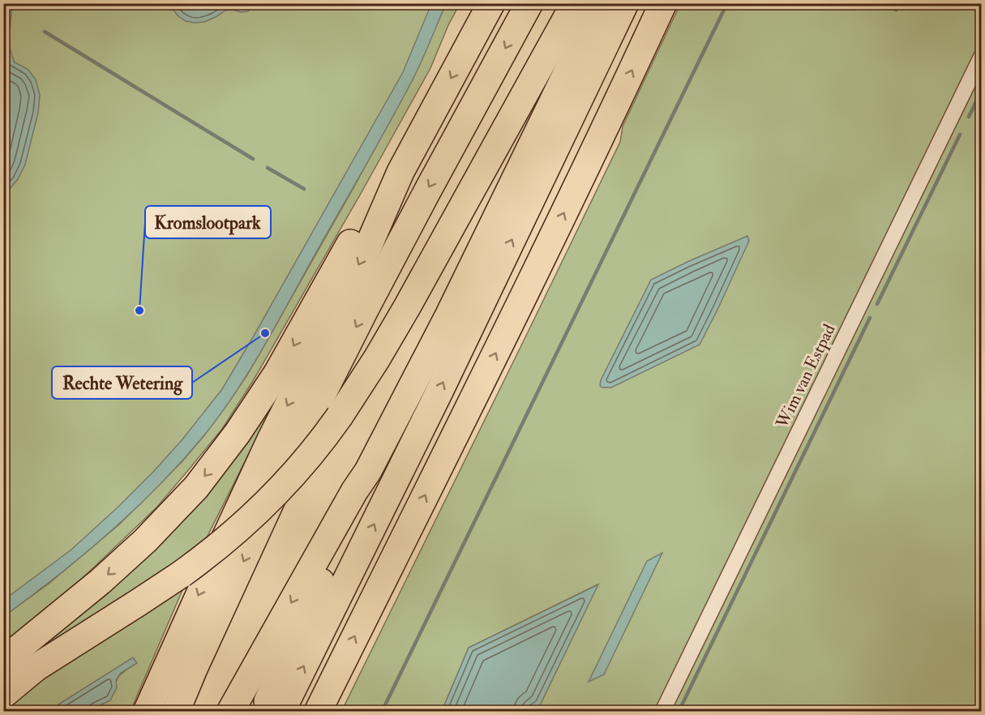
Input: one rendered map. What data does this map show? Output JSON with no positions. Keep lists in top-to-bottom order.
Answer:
{
  "streets": {
    "street": ["Wim van Estpad"]
  },
  "places": ["Kromslootpark", "Rechte Wetering"]
}
